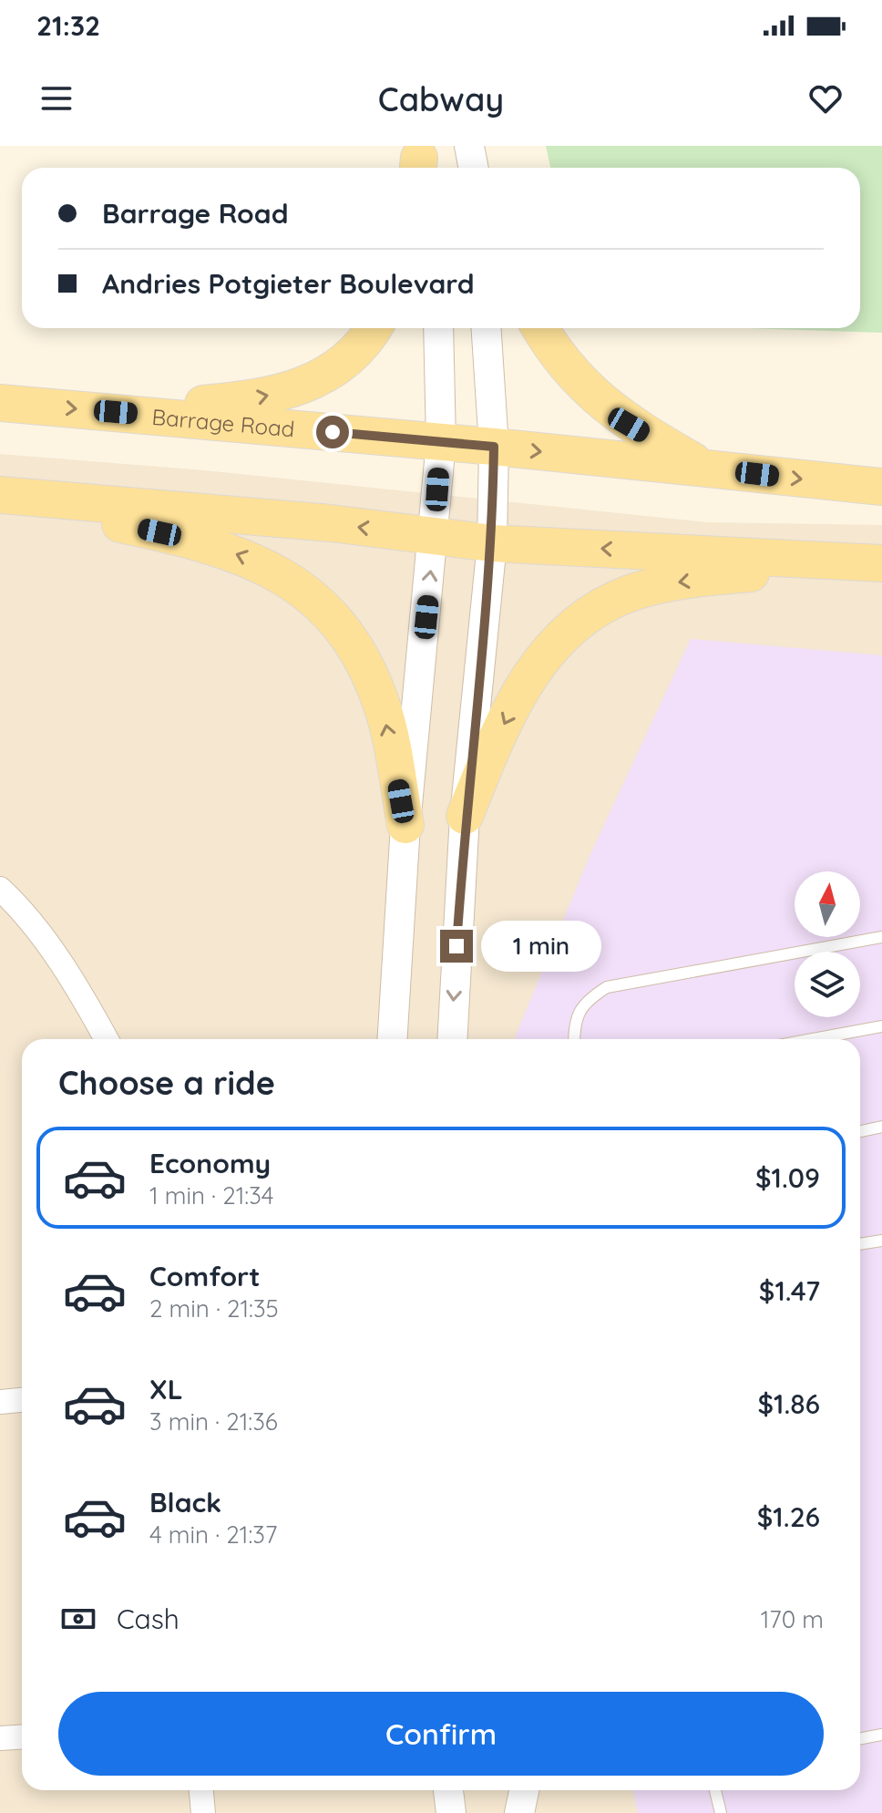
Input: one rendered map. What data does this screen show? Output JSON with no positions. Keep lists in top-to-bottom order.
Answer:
{
  "streets": {
    "main road": ["Barrage Road"]
  },
  "north": "top",
  "page": {
    "status": "21:32",
    "header": "Cabway",
    "banner": ["Barrage Road", "Andries Potgieter Boulevard"],
    "bubble": "1 min",
    "heading": "Choose a ride",
    "list": [
      {
        "name": "Economy",
        "note": "1 min · 21:34",
        "value": "$1.09"
      },
      {
        "name": "Comfort",
        "note": "2 min · 21:35",
        "value": "$1.47"
      },
      {
        "name": "XL",
        "note": "3 min · 21:36",
        "value": "$1.86"
      },
      {
        "name": "Black",
        "note": "4 min · 21:37",
        "value": "$1.26"
      }
    ],
    "pay": ["Cash", "170 m"],
    "buttons": "Confirm"
  }
}
